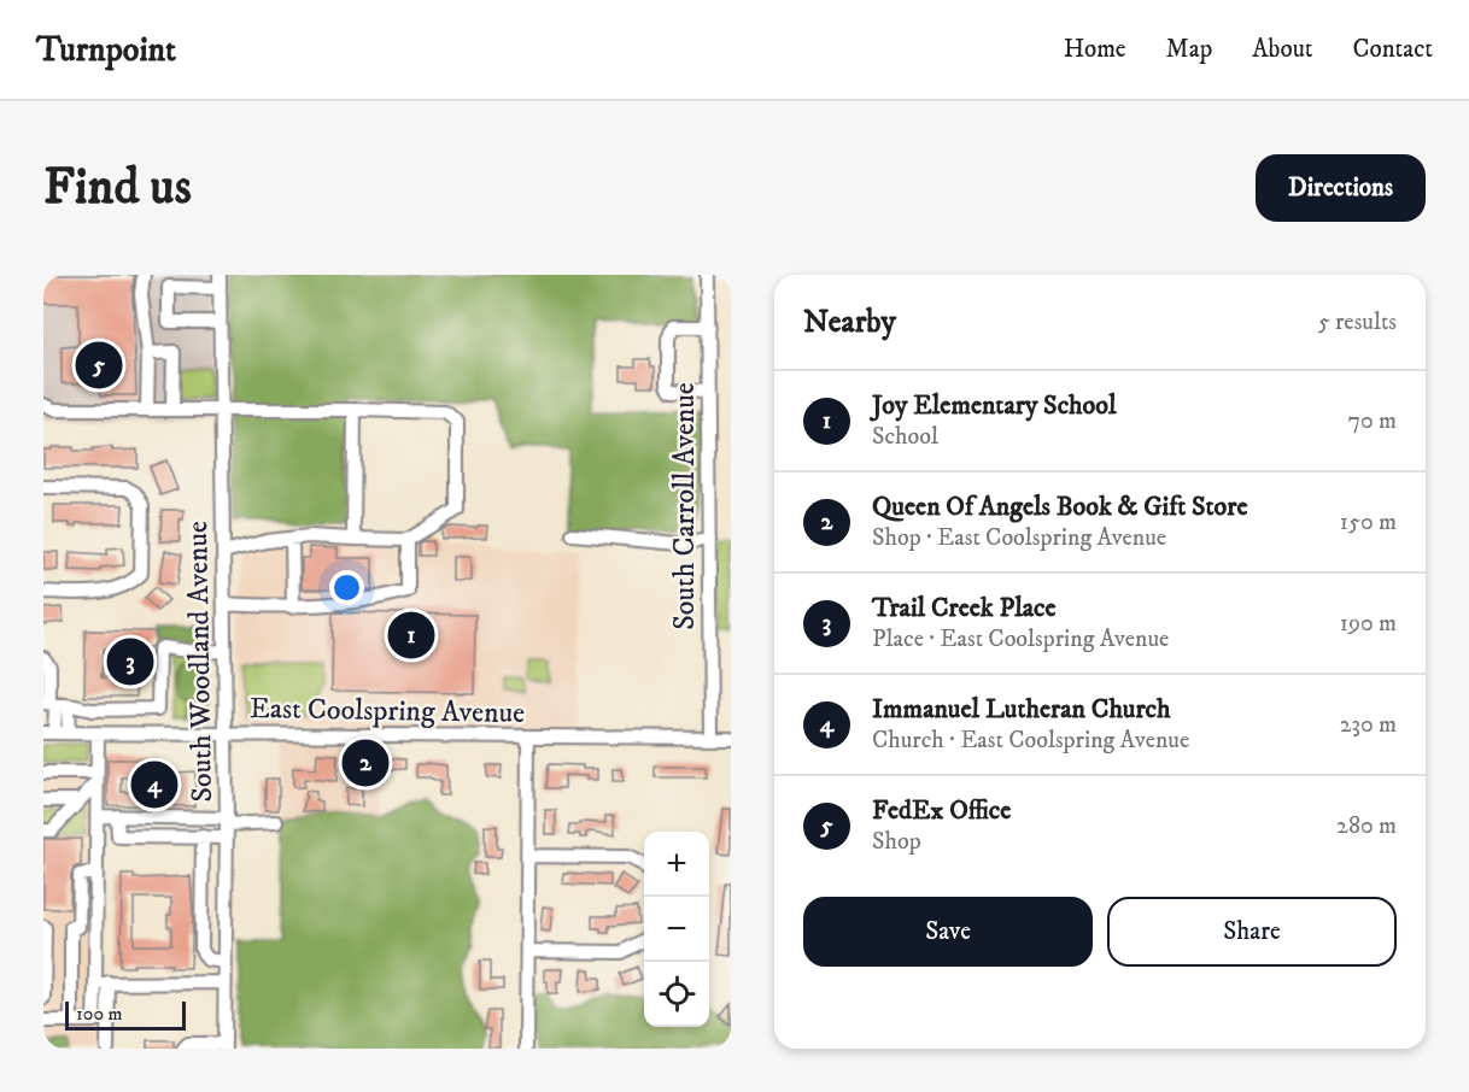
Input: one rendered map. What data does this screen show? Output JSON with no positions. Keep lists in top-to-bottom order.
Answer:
{
  "streets": {
    "street": ["South Carroll Avenue", "South Woodland Avenue", "East Coolspring Avenue"]
  },
  "crossings": [
    ["South Carroll Avenue", "East Coolspring Avenue"],
    ["South Woodland Avenue", "East Coolspring Avenue"]
  ],
  "scale_bar": "100 m",
  "page": {
    "header": "Turnpoint",
    "nav": [
      "Home",
      "Map",
      "About",
      "Contact"
    ],
    "buttons": [
      "Directions",
      ["Save", "Share"]
    ],
    "title": "Find us",
    "heading": ["Nearby", "5 results"],
    "pins": [
      "5",
      "1",
      "3",
      "2",
      "4"
    ],
    "list": [
      {
        "mark": "1",
        "name": "Joy Elementary School",
        "note": "School",
        "value": "70 m"
      },
      {
        "mark": "2",
        "name": "Queen Of Angels Book & Gift Store",
        "note": "Shop · East Coolspring Avenue",
        "value": "150 m"
      },
      {
        "mark": "3",
        "name": "Trail Creek Place",
        "note": "Place · East Coolspring Avenue",
        "value": "190 m"
      },
      {
        "mark": "4",
        "name": "Immanuel Lutheran Church",
        "note": "Church · East Coolspring Avenue",
        "value": "230 m"
      },
      {
        "mark": "5",
        "name": "FedEx Office",
        "note": "Shop",
        "value": "280 m"
      }
    ],
    "map_buttons": ["+", "−"],
    "scale": "100 m"
  }
}
